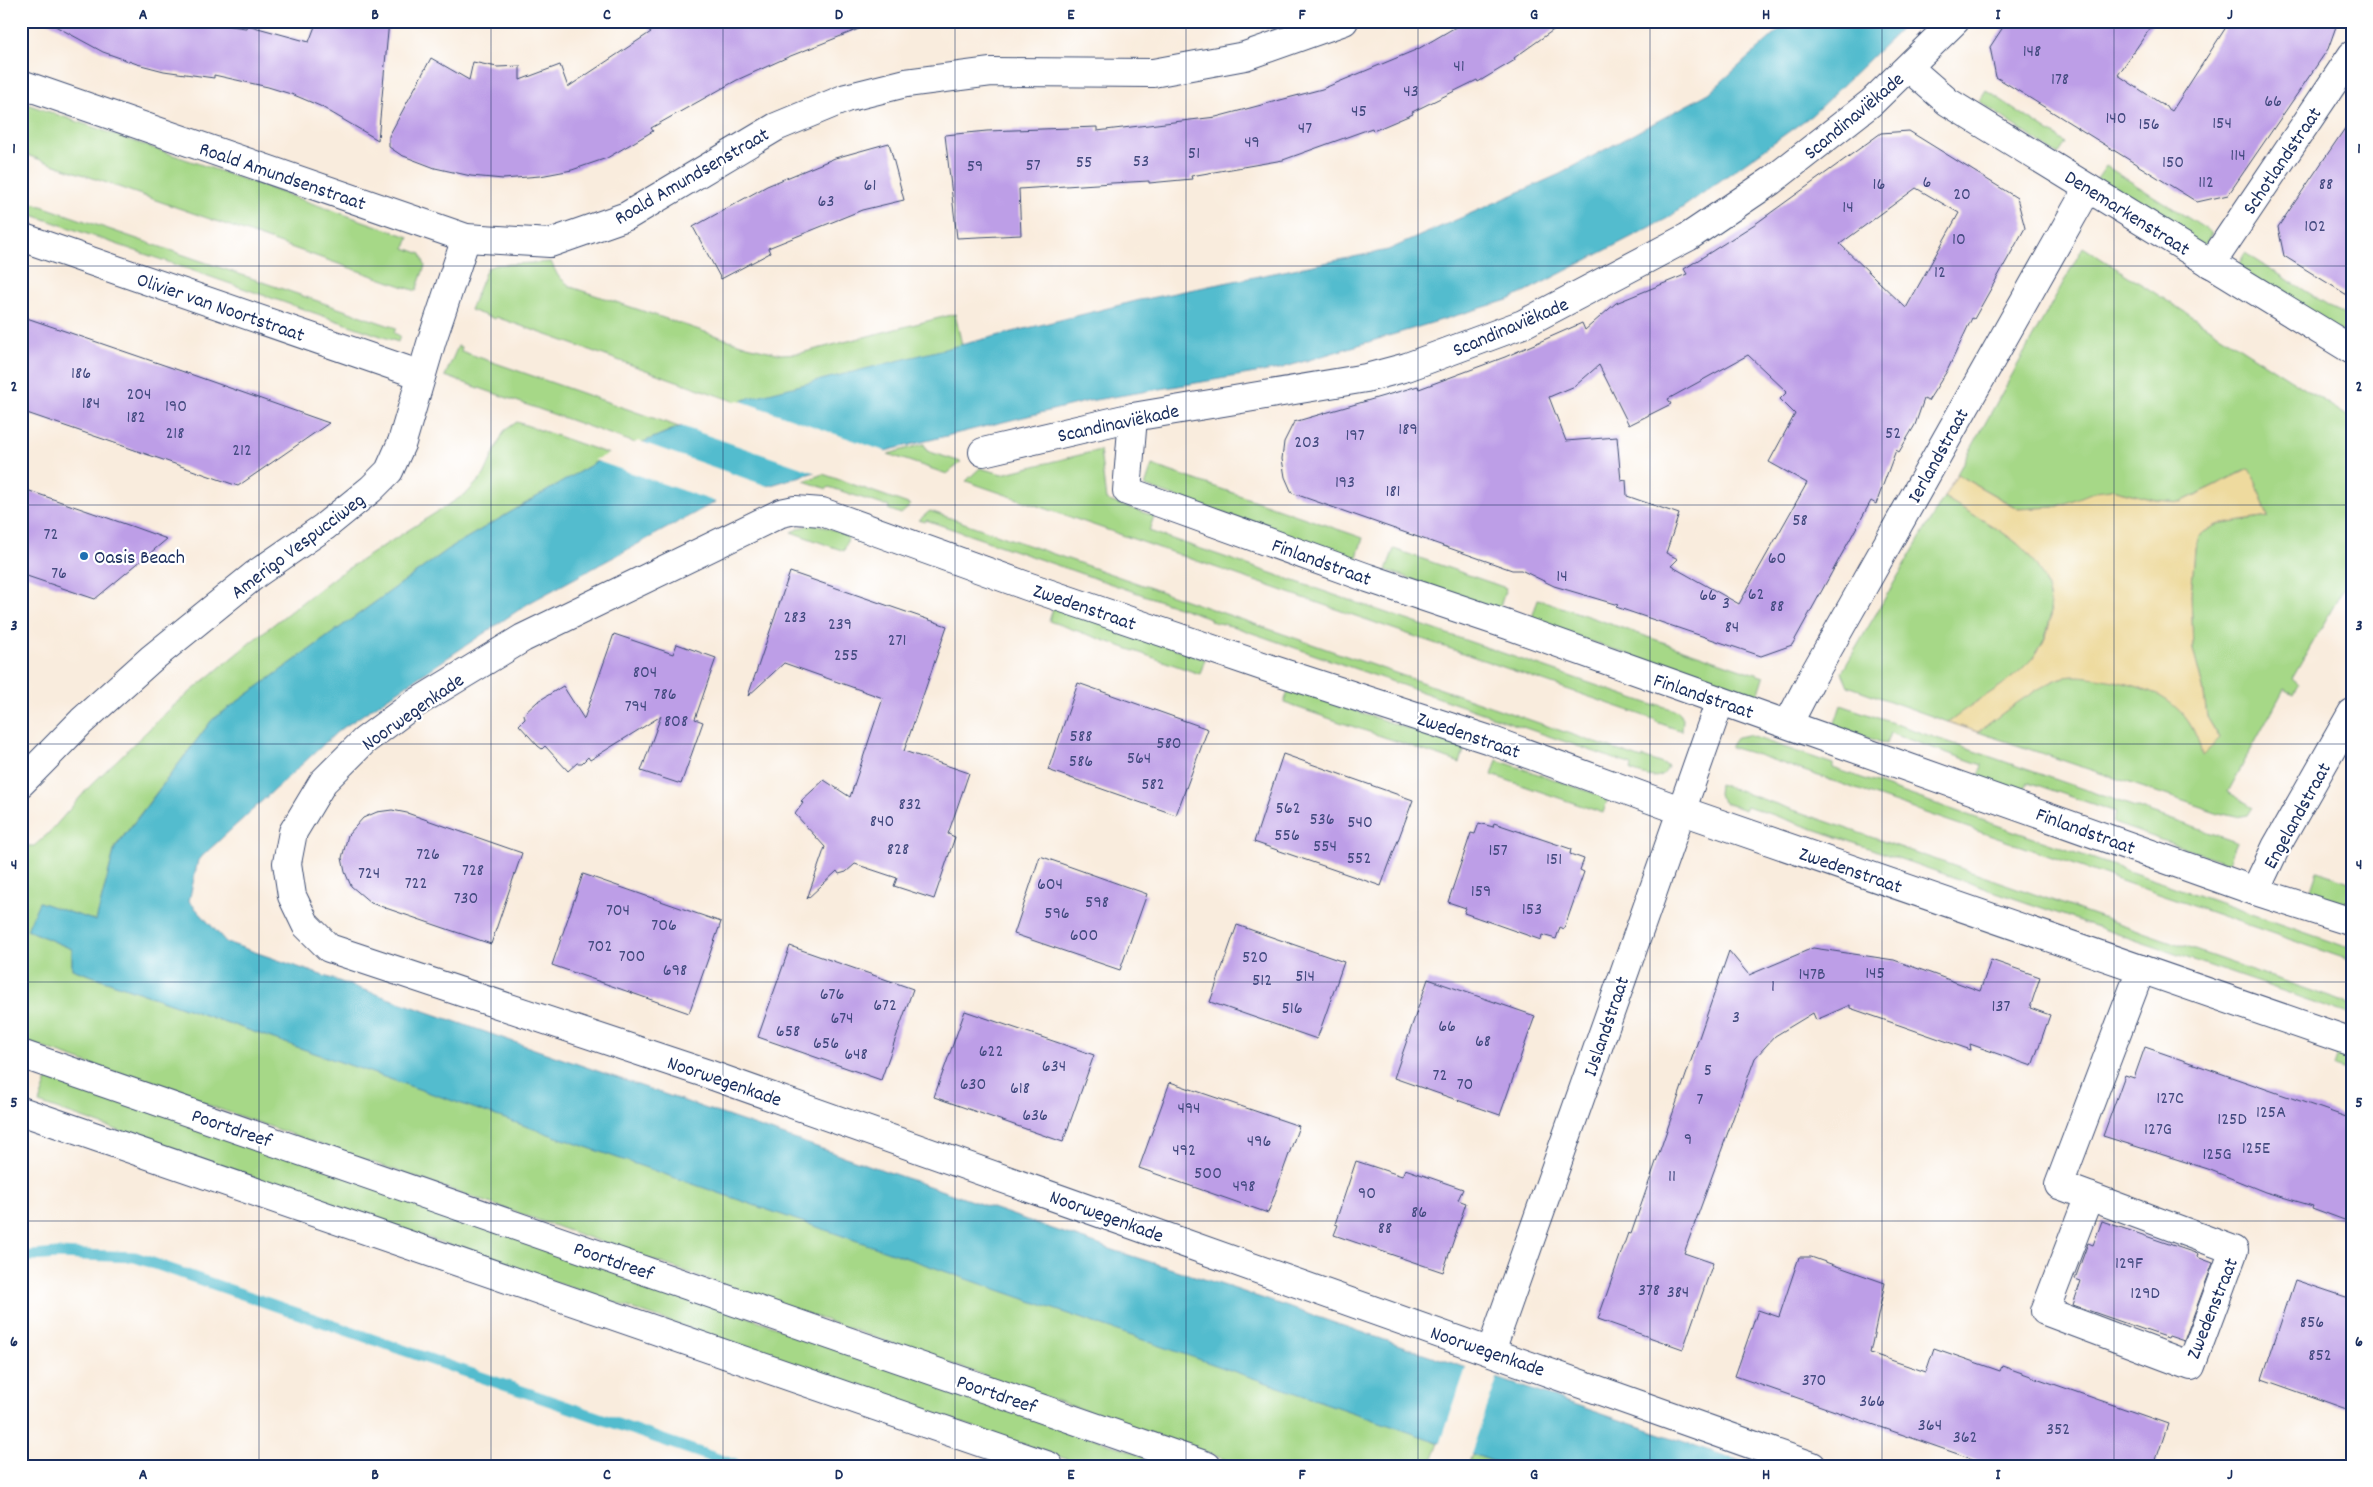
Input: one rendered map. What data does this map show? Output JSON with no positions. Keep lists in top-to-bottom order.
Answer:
{
  "streets": {
    "street": [
      "Scandinaviëkade",
      "Schotlandstraat",
      "Roald Amundsenstraat",
      "Denemarkenstraat",
      "Olivier van Noortstraat",
      "Ierlandstraat",
      "Amerigo Vespucciweg",
      "Finlandstraat",
      "Zwedenstraat",
      "Noorwegenkade",
      "Engelandstraat",
      "IJslandstraat",
      "Poortdreef"
    ]
  },
  "crossings": [
    ["Scandinaviëkade", "Denemarkenstraat"],
    ["Scandinaviëkade", "Finlandstraat"],
    ["Schotlandstraat", "Denemarkenstraat"],
    ["Roald Amundsenstraat", "Amerigo Vespucciweg"],
    ["Denemarkenstraat", "Ierlandstraat"],
    ["Olivier van Noortstraat", "Amerigo Vespucciweg"],
    ["Ierlandstraat", "Finlandstraat"],
    ["Finlandstraat", "Engelandstraat"],
    ["Finlandstraat", "IJslandstraat"],
    ["Zwedenstraat", "Noorwegenkade"],
    ["Zwedenstraat", "IJslandstraat"],
    ["Noorwegenkade", "IJslandstraat"]
  ],
  "places": ["Oasis Beach"],
  "house_numbers": [
    "148",
    "41",
    "178",
    "43",
    "66",
    "45",
    "140",
    "154",
    "156",
    "47",
    "49",
    "51",
    "114",
    "53",
    "55",
    "150",
    "57",
    "59",
    "6",
    "112",
    "16",
    "88",
    "61",
    "20",
    "63",
    "14",
    "102",
    "10",
    "12",
    "186",
    "204",
    "184",
    "190",
    "182",
    "189",
    "218",
    "52",
    "197",
    "203",
    "212",
    "193",
    "181",
    "58",
    "72",
    "60",
    "76",
    "14",
    "62",
    "66",
    "3",
    "88",
    "283",
    "239",
    "84",
    "271",
    "255",
    "804",
    "786",
    "794",
    "808",
    "588",
    "580",
    "564",
    "586",
    "582",
    "832",
    "562",
    "536",
    "840",
    "540",
    "556",
    "554",
    "828",
    "157",
    "726",
    "552",
    "151",
    "728",
    "724",
    "722",
    "604",
    "159",
    "730",
    "598",
    "153",
    "704",
    "596",
    "706",
    "600",
    "702",
    "700",
    "520",
    "698",
    "145",
    "147B",
    "514",
    "512",
    "1",
    "676",
    "672",
    "137",
    "516",
    "3",
    "674",
    "66",
    "658",
    "68",
    "656",
    "622",
    "648",
    "634",
    "5",
    "72",
    "630",
    "70",
    "618",
    "127C",
    "7",
    "494",
    "125A",
    "636",
    "125D",
    "127G",
    "9",
    "496",
    "125E",
    "492",
    "125G",
    "500",
    "11",
    "498",
    "90",
    "86",
    "88",
    "129F",
    "378",
    "384",
    "129D",
    "856",
    "852",
    "370",
    "366",
    "364",
    "352",
    "362"
  ],
  "grid": {
    "columns": [
      "A",
      "B",
      "C",
      "D",
      "E",
      "F",
      "G",
      "H",
      "I",
      "J"
    ],
    "rows": [
      "1",
      "2",
      "3",
      "4",
      "5",
      "6"
    ]
  }
}
